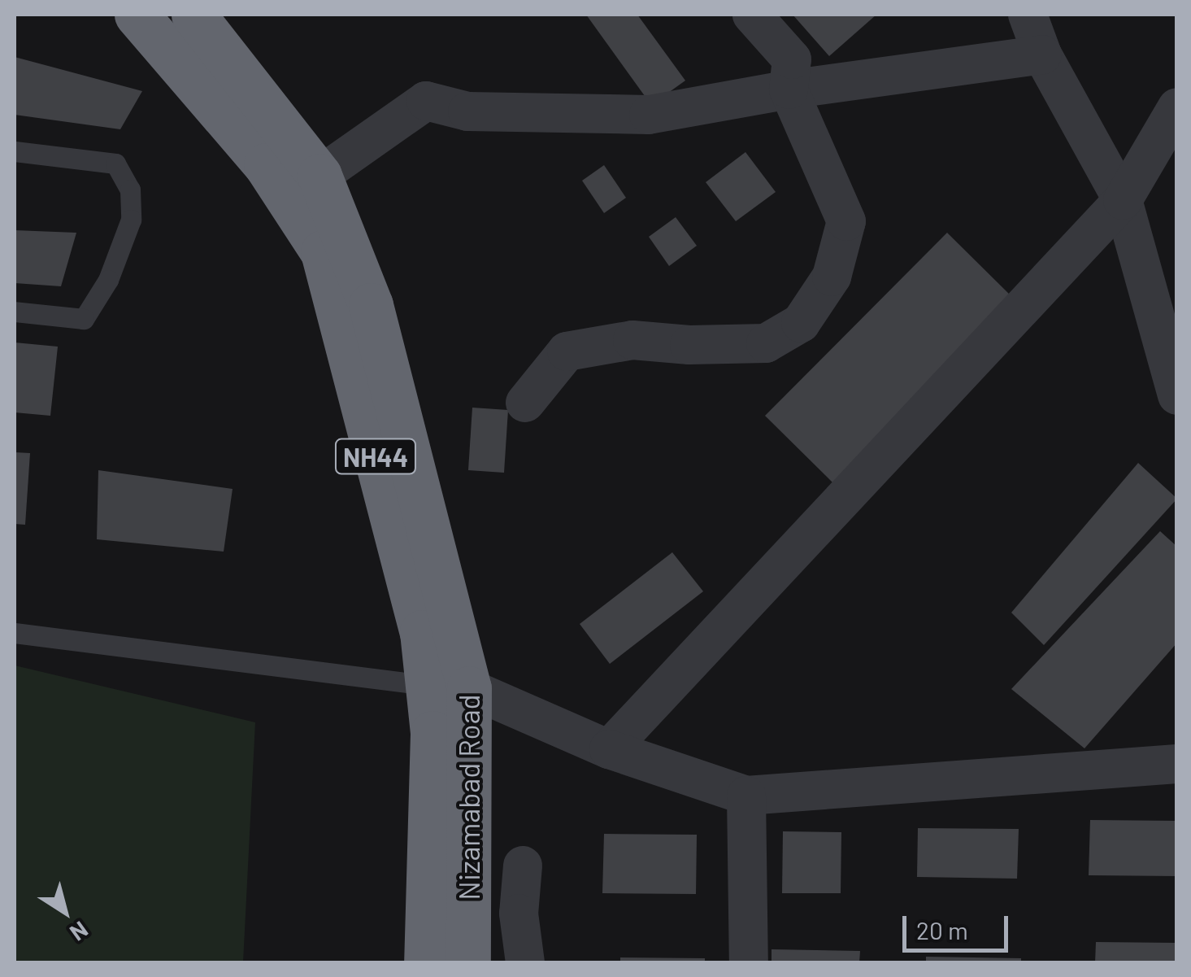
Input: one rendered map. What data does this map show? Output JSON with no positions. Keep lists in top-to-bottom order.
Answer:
{
  "streets": {
    "highway": ["NH44", "Nizamabad Road"]
  },
  "scale_bar": "20 m",
  "north": "bottom right"
}
